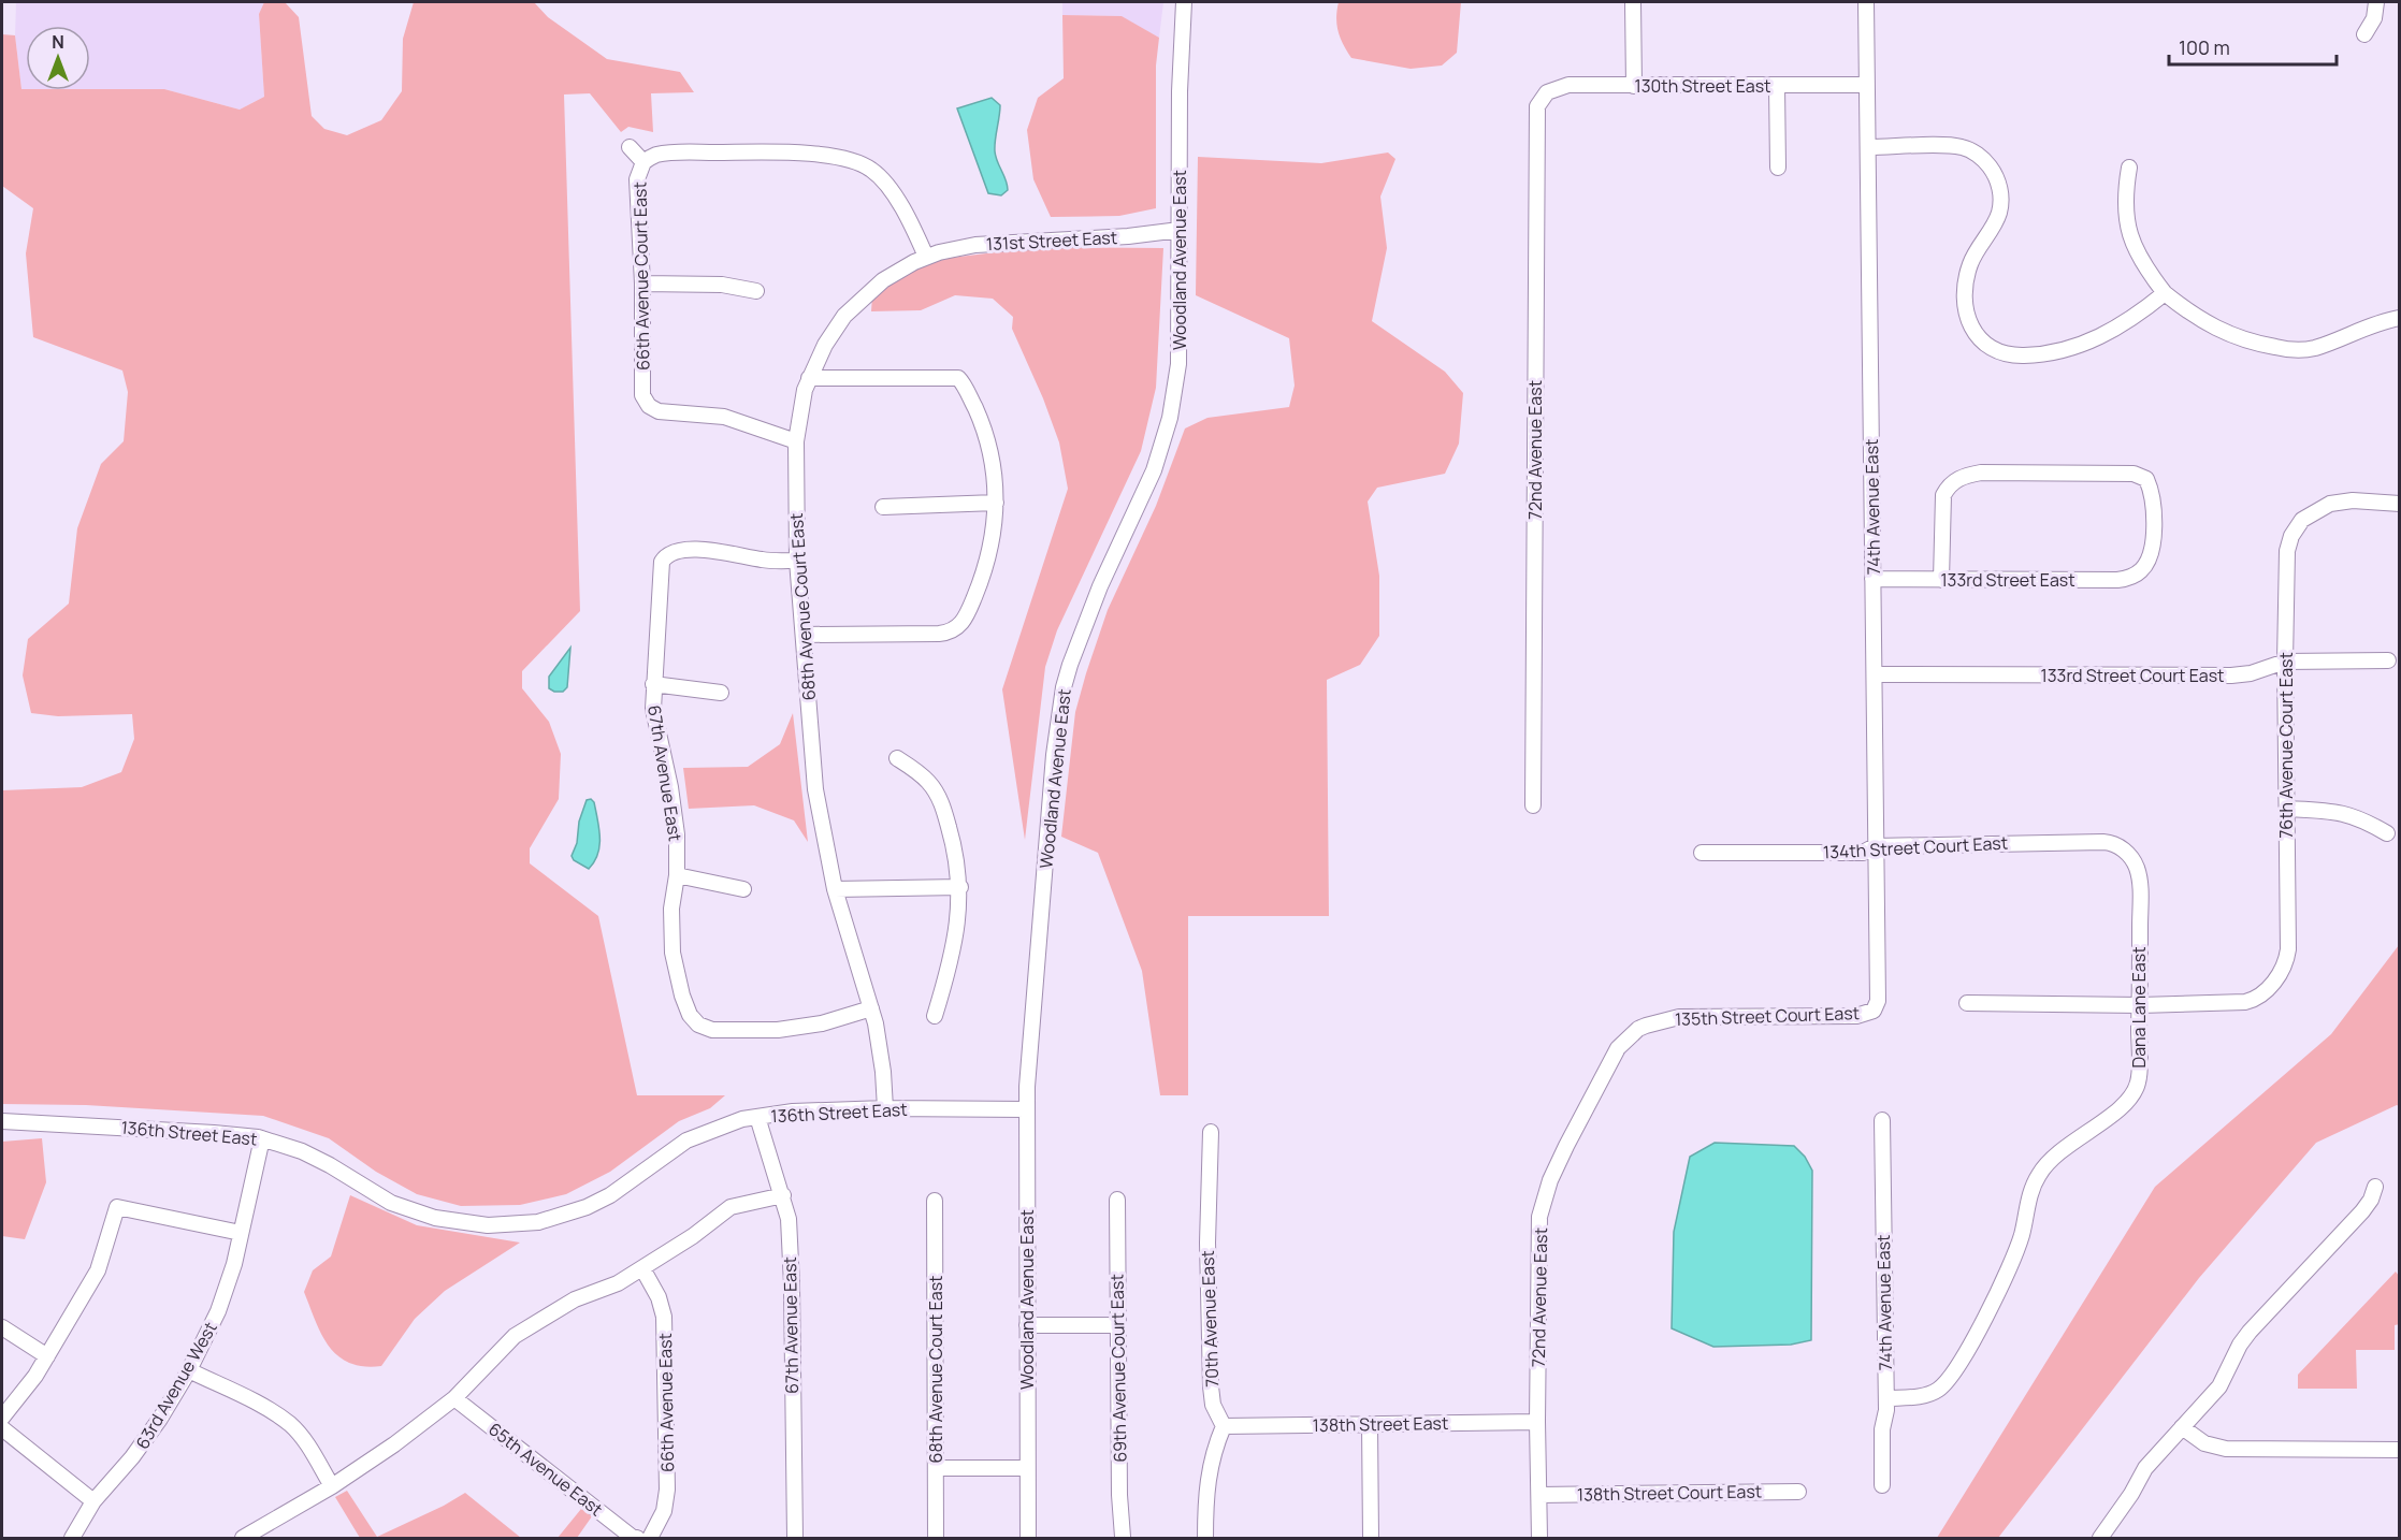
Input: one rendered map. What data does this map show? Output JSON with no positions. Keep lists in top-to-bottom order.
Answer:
{
  "streets": {
    "street": [
      "130th Street East",
      "131st Street East",
      "Woodland Avenue East",
      "66th Avenue Court East",
      "72nd Avenue East",
      "74th Avenue East",
      "133rd Street East",
      "68th Avenue Court East",
      "133rd Street Court East",
      "76th Avenue Court East",
      "67th Avenue East",
      "134th Street Court East",
      "Dana Lane East",
      "135th Street Court East",
      "136th Street East",
      "70th Avenue East",
      "69th Avenue Court East",
      "63rd Avenue West",
      "66th Avenue East",
      "138th Street East",
      "65th Avenue East",
      "138th Street Court East"
    ]
  },
  "crossings": [
    ["130th Street East", "72nd Avenue East"],
    ["130th Street East", "74th Avenue East"],
    ["131st Street East", "Woodland Avenue East"],
    ["131st Street East", "68th Avenue Court East"],
    ["Woodland Avenue East", "136th Street East"],
    ["66th Avenue Court East", "68th Avenue Court East"],
    ["72nd Avenue East", "135th Street Court East"],
    ["72nd Avenue East", "138th Street East"],
    ["72nd Avenue East", "138th Street Court East"],
    ["74th Avenue East", "133rd Street East"],
    ["74th Avenue East", "133rd Street Court East"],
    ["74th Avenue East", "134th Street Court East"],
    ["74th Avenue East", "Dana Lane East"],
    ["74th Avenue East", "135th Street Court East"],
    ["68th Avenue Court East", "67th Avenue East"],
    ["68th Avenue Court East", "136th Street East"],
    ["133rd Street Court East", "76th Avenue Court East"],
    ["76th Avenue Court East", "Dana Lane East"],
    ["67th Avenue East", "136th Street East"],
    ["134th Street Court East", "Dana Lane East"],
    ["136th Street East", "63rd Avenue West"],
    ["70th Avenue East", "138th Street East"]
  ],
  "scale_bar": "100 m",
  "north": "top"
}
